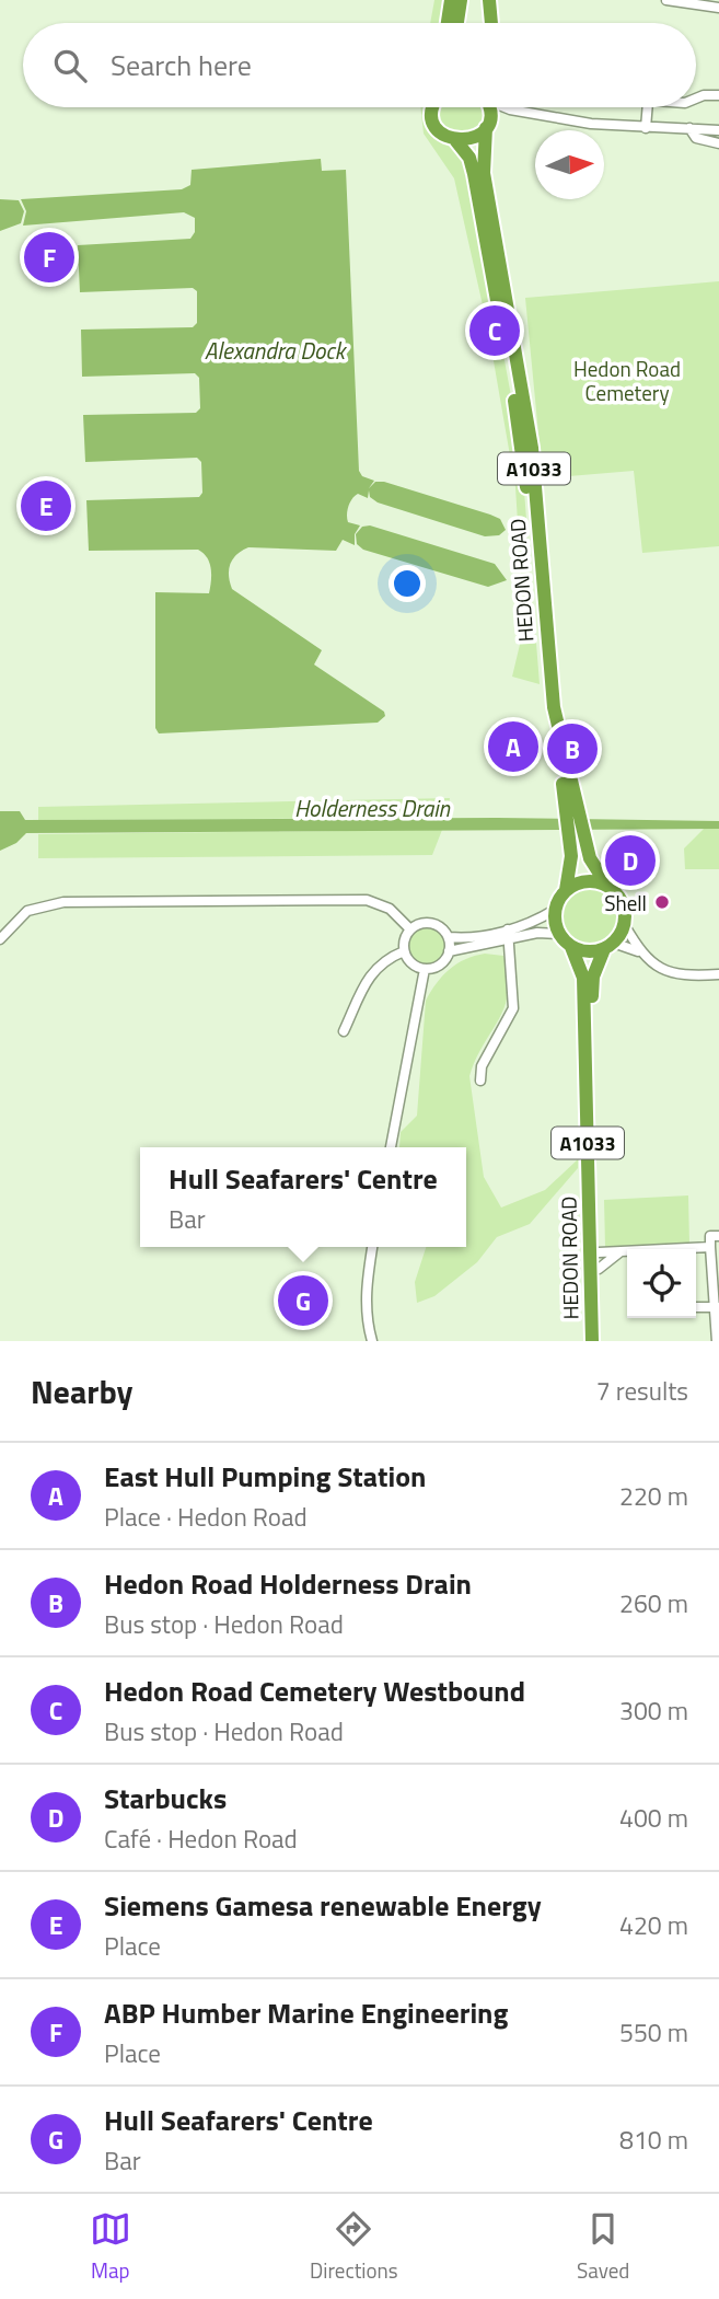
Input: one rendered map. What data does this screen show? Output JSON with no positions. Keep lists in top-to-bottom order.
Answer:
{
  "streets": {
    "highway": ["A1033", "HEDON ROAD"]
  },
  "crossings": [
    ["A1033", "HEDON ROAD"]
  ],
  "water": ["Alexandra Dock", "Holderness Drain"],
  "parks": ["Hedon Road Cemetery"],
  "places": ["Shell"],
  "north": "right",
  "page": {
    "search": "Search here",
    "pins": [
      "F",
      "C",
      "E",
      "A",
      "B",
      "D",
      "G"
    ],
    "popup": ["Hull Seafarers' Centre", "Bar"],
    "heading": ["Nearby", "7 results"],
    "list": [
      {
        "mark": "A",
        "name": "East Hull Pumping Station",
        "note": "Place · Hedon Road",
        "value": "220 m"
      },
      {
        "mark": "B",
        "name": "Hedon Road Holderness Drain",
        "note": "Bus stop · Hedon Road",
        "value": "260 m"
      },
      {
        "mark": "C",
        "name": "Hedon Road Cemetery Westbound",
        "note": "Bus stop · Hedon Road",
        "value": "300 m"
      },
      {
        "mark": "D",
        "name": "Starbucks",
        "note": "Café · Hedon Road",
        "value": "400 m"
      },
      {
        "mark": "E",
        "name": "Siemens Gamesa renewable Energy",
        "note": "Place",
        "value": "420 m"
      },
      {
        "mark": "F",
        "name": "ABP Humber Marine Engineering",
        "note": "Place",
        "value": "550 m"
      },
      {
        "mark": "G",
        "name": "Hull Seafarers' Centre",
        "note": "Bar",
        "value": "810 m"
      }
    ],
    "nav": ["Map", "Directions", "Saved"]
  }
}
